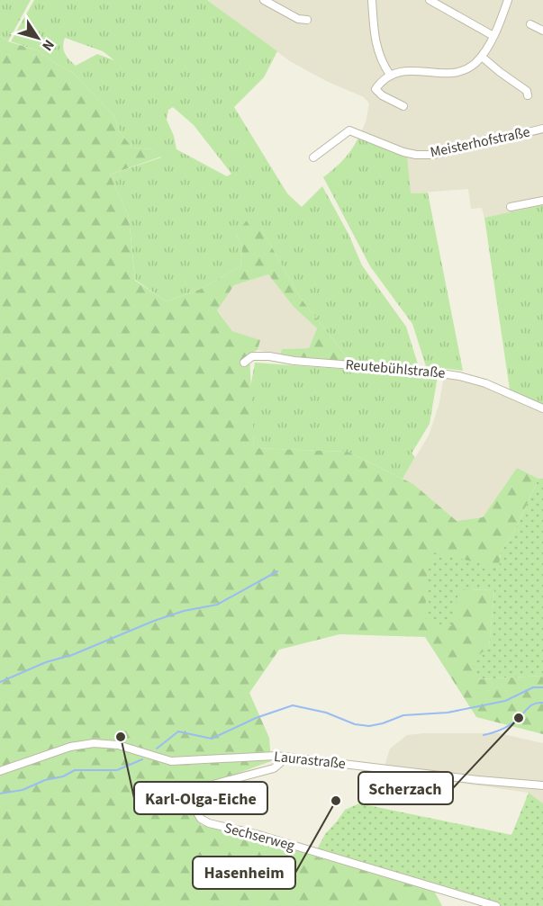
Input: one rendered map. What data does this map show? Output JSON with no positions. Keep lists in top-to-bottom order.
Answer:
{
  "streets": {
    "street": [
      "Meisterhofstraße",
      "Reutebühlstraße",
      "Laurastraße",
      "Sechserweg"
    ]
  },
  "crossings": [
    ["Laurastraße", "Sechserweg"]
  ],
  "places": ["Scherzach", "Karl-Olga-Eiche", "Hasenheim"],
  "north": "bottom right"
}
